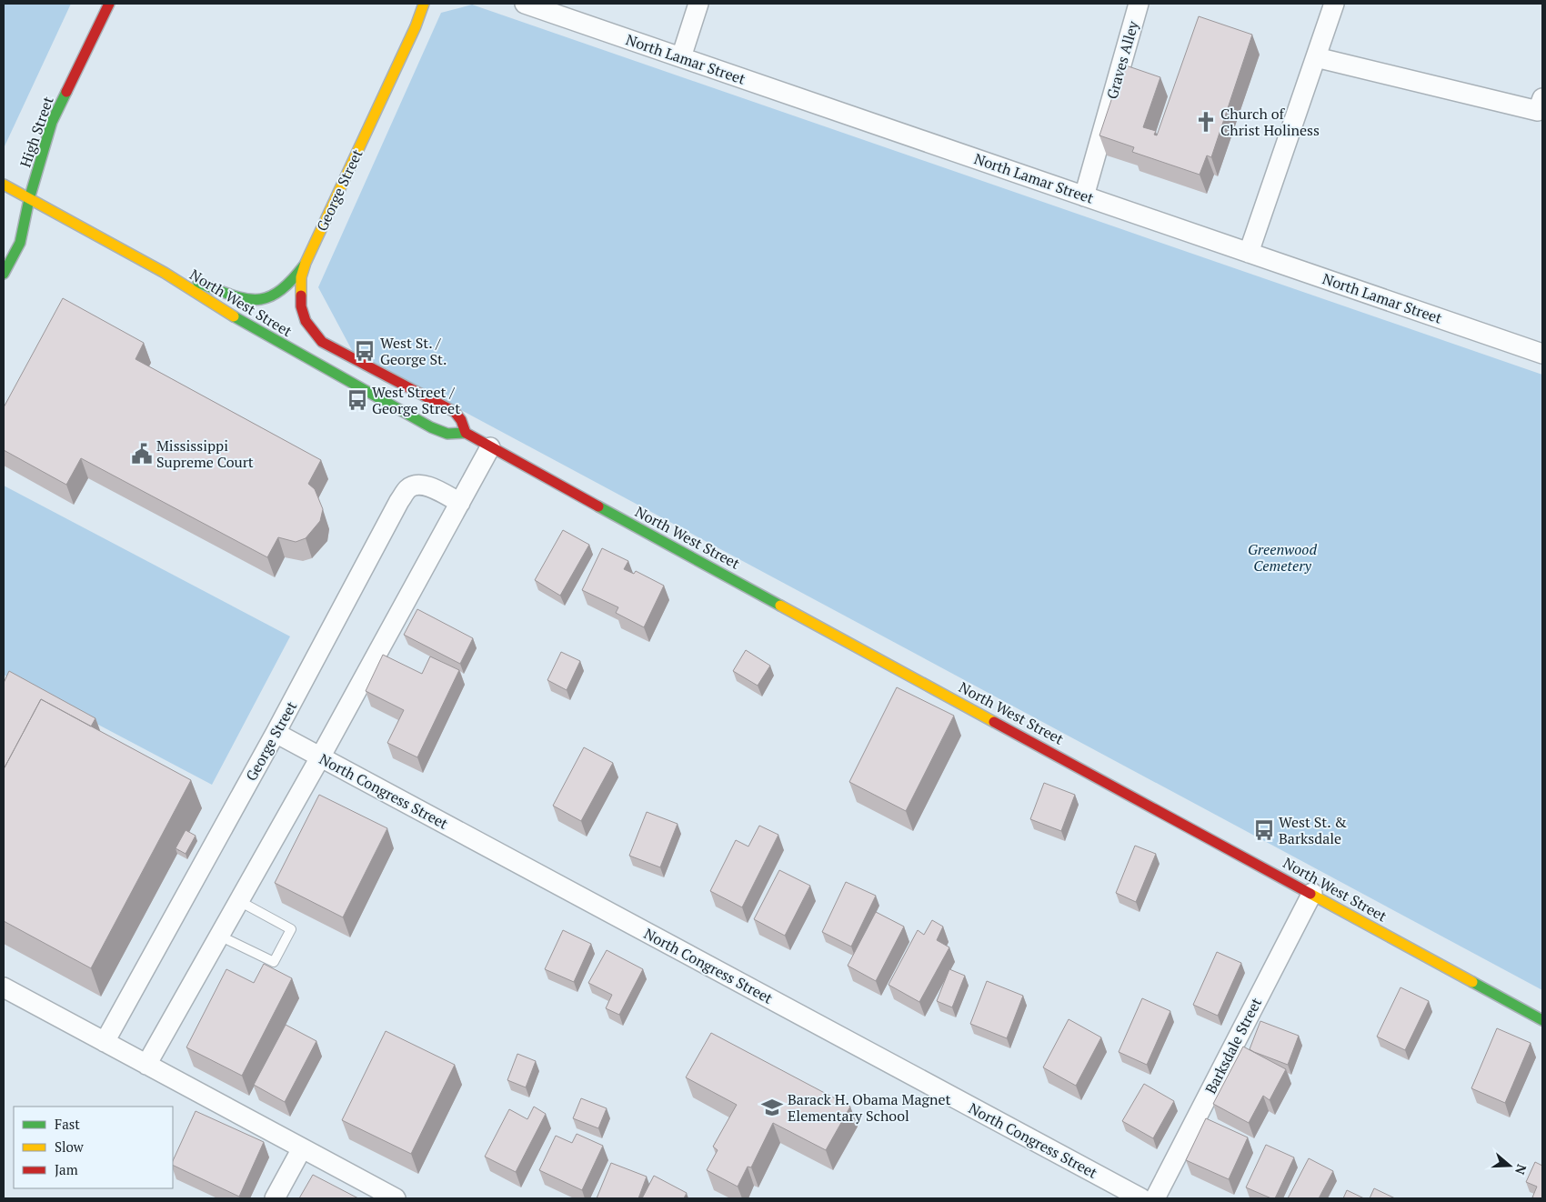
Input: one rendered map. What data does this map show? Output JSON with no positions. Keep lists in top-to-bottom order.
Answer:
{
  "streets": {
    "street": [
      "North Lamar Street",
      "Graves Alley",
      "High Street",
      "George Street",
      "North West Street",
      "North Congress Street",
      "Barksdale Street"
    ]
  },
  "crossings": [
    ["North Lamar Street", "Graves Alley"],
    ["High Street", "North West Street"],
    ["George Street", "North West Street"],
    ["George Street", "North Congress Street"],
    ["North West Street", "Barksdale Street"]
  ],
  "parks": ["Greenwood Cemetery"],
  "places": {
    "church": ["Church of Christ Holiness"],
    "bus stop": ["West St. / George St.", "West Street / George Street", "West St. & Barksdale"],
    "public building": ["Mississippi Supreme Court"],
    "school or university": ["Barack H. Obama Magnet Elementary School"]
  },
  "legend": ["Fast", "Slow", "Jam"],
  "north": "right"
}
